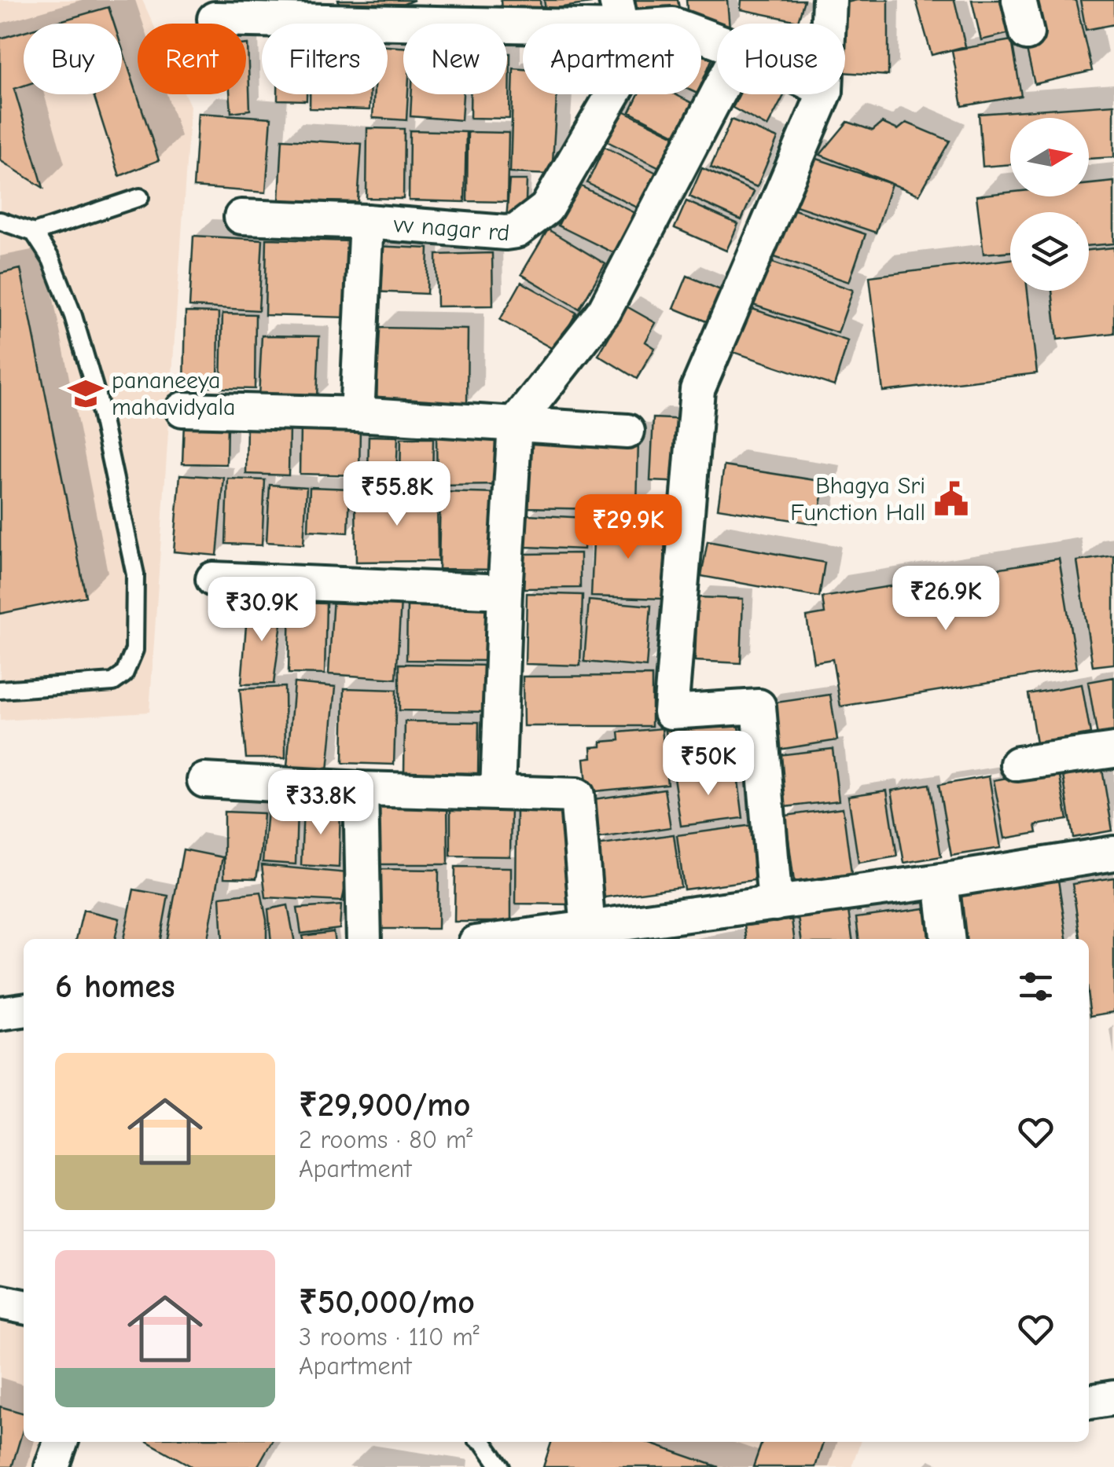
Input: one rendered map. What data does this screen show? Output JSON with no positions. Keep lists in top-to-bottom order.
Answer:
{
  "streets": {
    "street": ["vv nagar rd"]
  },
  "places": {
    "school or university": ["pananeeya mahavidyala"],
    "public building": ["Bhagya Sri Function Hall"]
  },
  "north": "right",
  "page": {
    "chip": [
      "Buy",
      "Rent",
      "Filters",
      "New",
      "Apartment",
      "House"
    ],
    "price": [
      "₹55.8K",
      "₹29.9K",
      "₹26.9K",
      "₹30.9K",
      "₹50K",
      "₹33.8K"
    ],
    "heading": "6 homes",
    "list": [
      {
        "name": "₹29,900/mo",
        "note": "2 rooms · 80 m² · Apartment"
      },
      {
        "name": "₹50,000/mo",
        "note": "3 rooms · 110 m² · Apartment"
      }
    ]
  }
}
